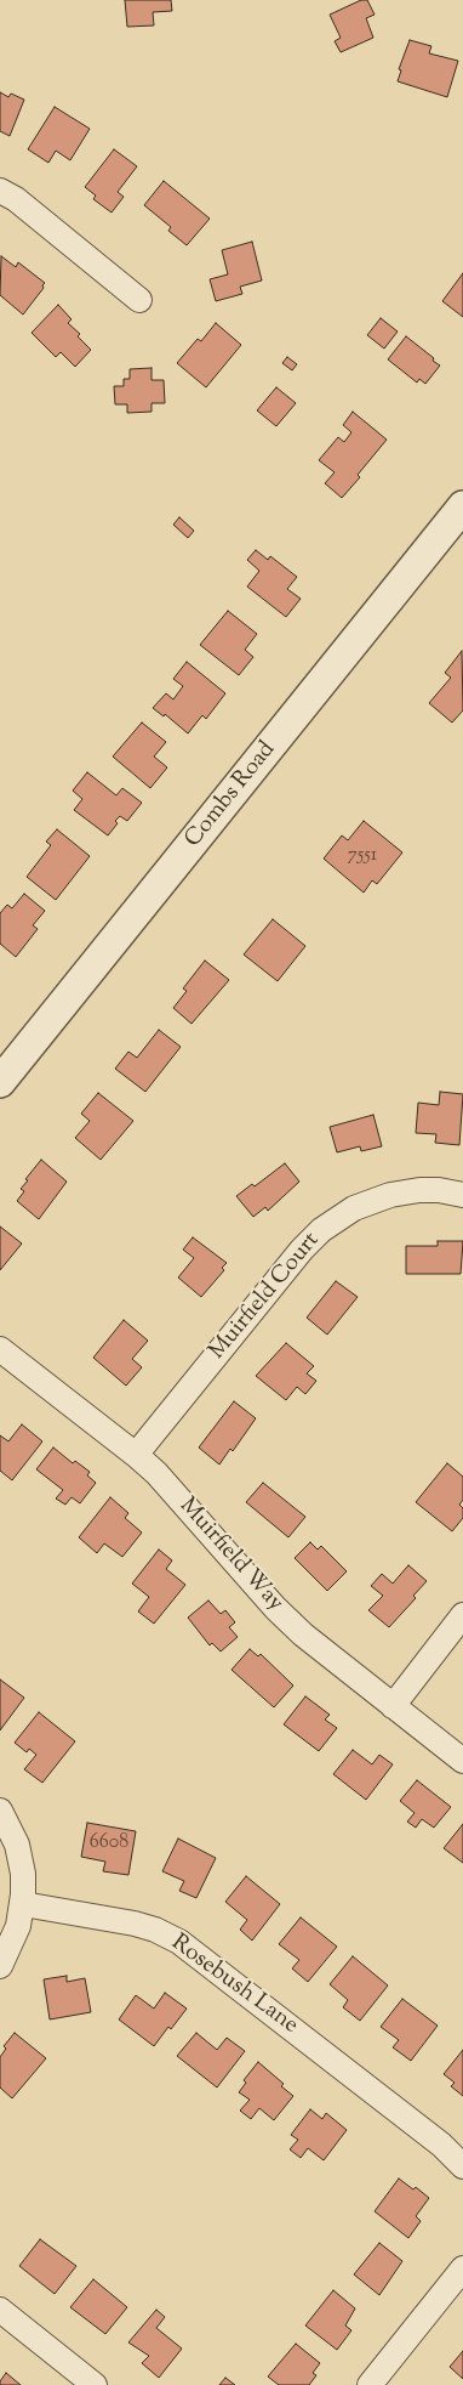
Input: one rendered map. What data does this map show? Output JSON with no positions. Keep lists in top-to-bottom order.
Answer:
{
  "streets": {
    "street": [
      "Combs Road",
      "Muirfield Court",
      "Muirfield Way",
      "Rosebush Lane"
    ]
  },
  "crossings": [
    ["Muirfield Court", "Muirfield Way"]
  ],
  "house_numbers": ["7551", "6608"]
}
